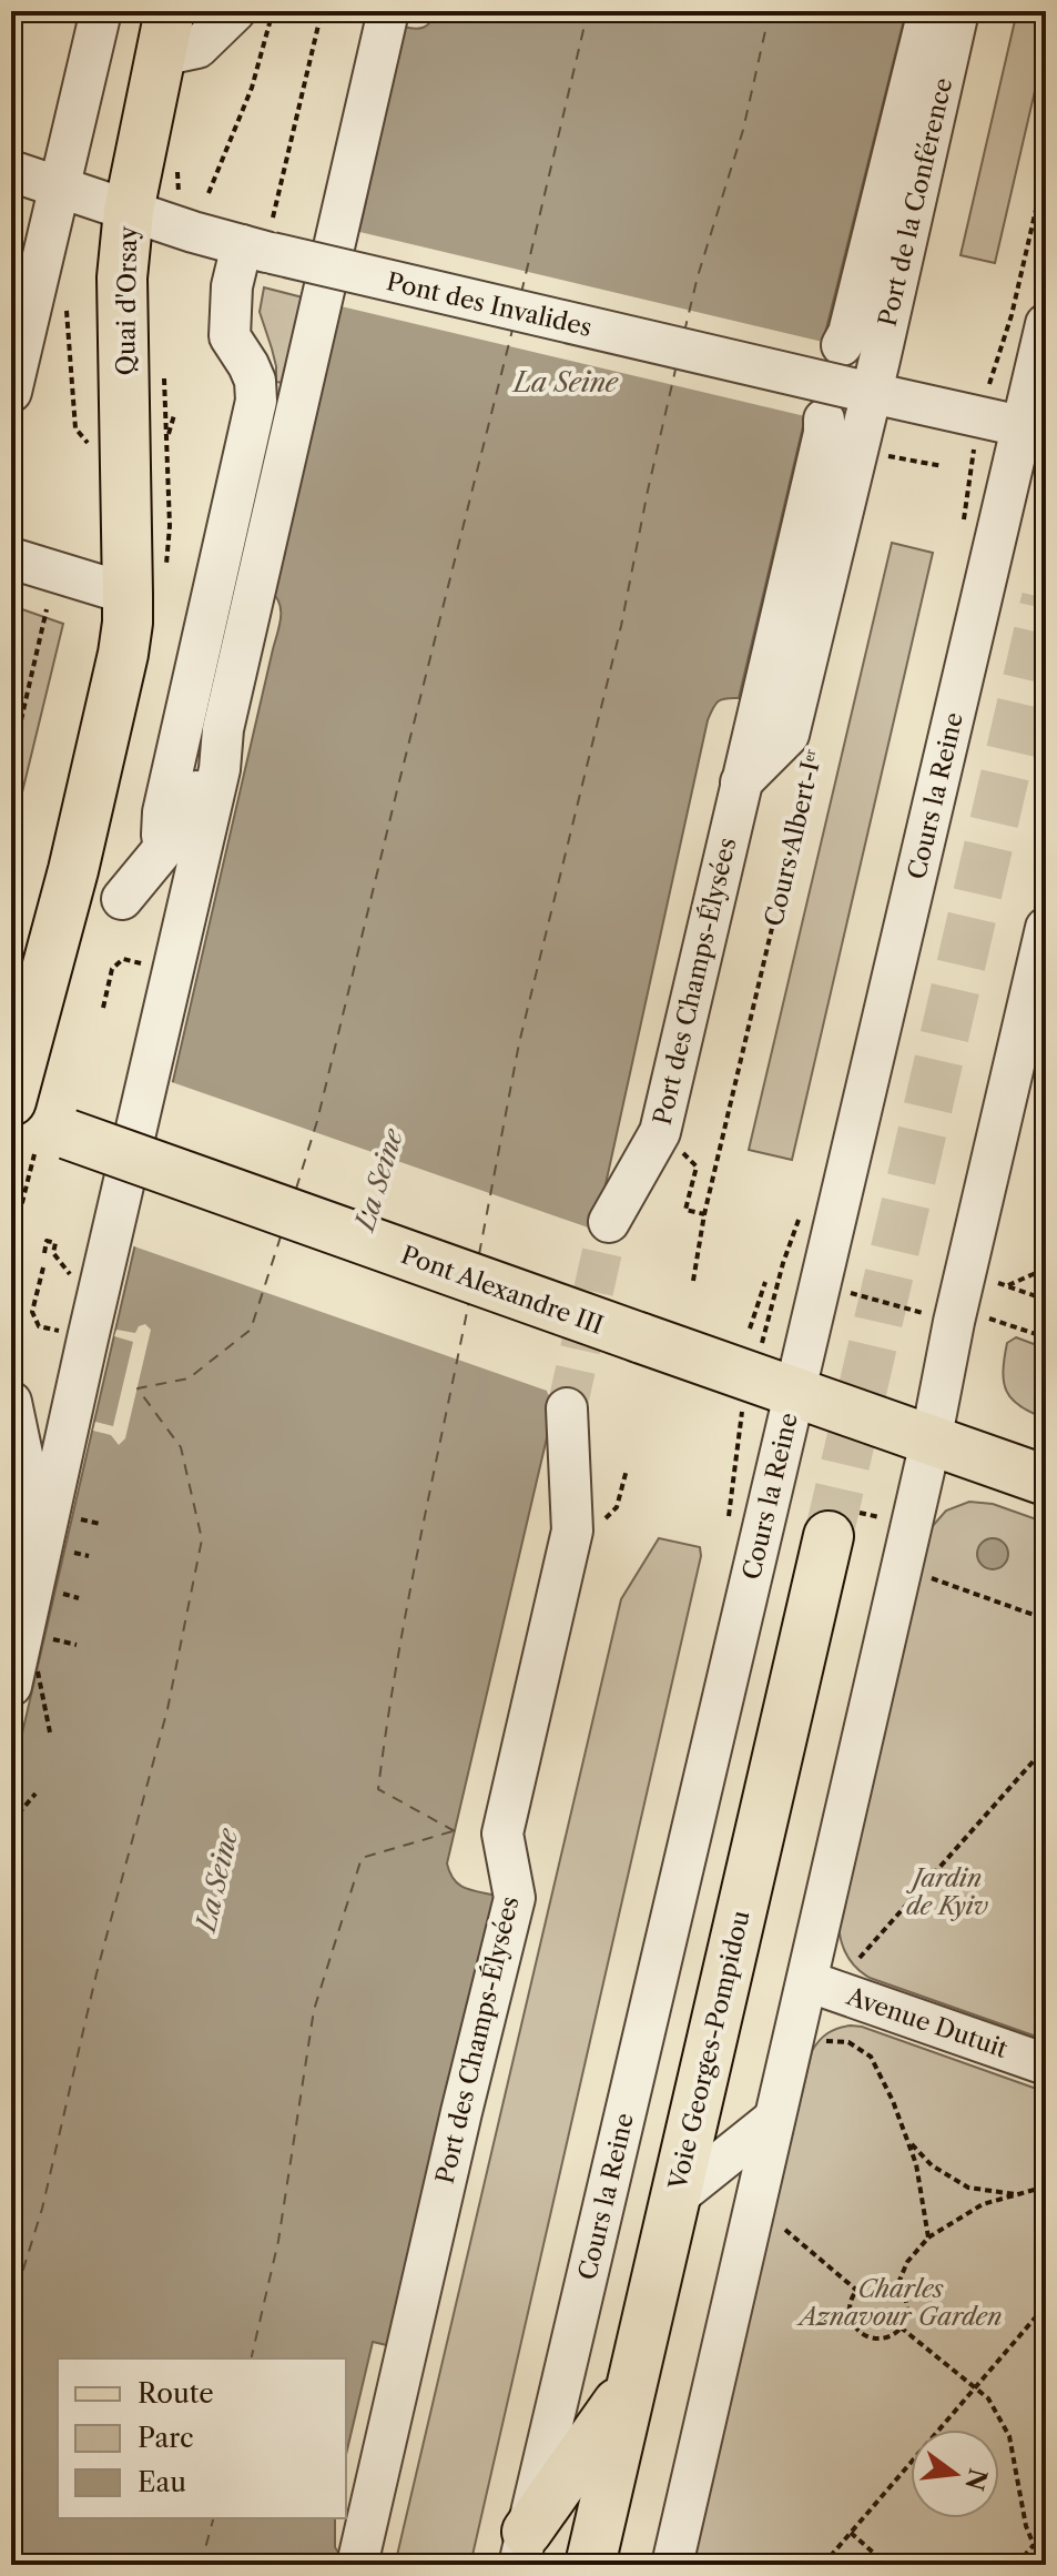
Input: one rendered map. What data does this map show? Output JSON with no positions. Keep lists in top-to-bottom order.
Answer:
{
  "streets": {
    "main road": ["Quai d'Orsay", "Pont Alexandre III", "Voie Georges-Pompidou"],
    "street": [
      "Port de la Conférence",
      "Pont des Invalides",
      "Cours la Reine",
      "Port des Champs-Élysées",
      "Avenue Dutuit"
    ],
    "path": ["Cours Albert-Iᵉʳ"]
  },
  "crossings": [
    ["Port de la Conférence", "Pont des Invalides"],
    ["Quai d'Orsay", "Pont des Invalides"],
    ["Pont des Invalides", "Cours la Reine"],
    ["Cours la Reine", "Pont Alexandre III"]
  ],
  "water": ["La Seine"],
  "parks": ["Jardin de Kyiv", "Charles Aznavour Garden"],
  "legend": ["Route", "Parc", "Eau"],
  "north": "right"
}
